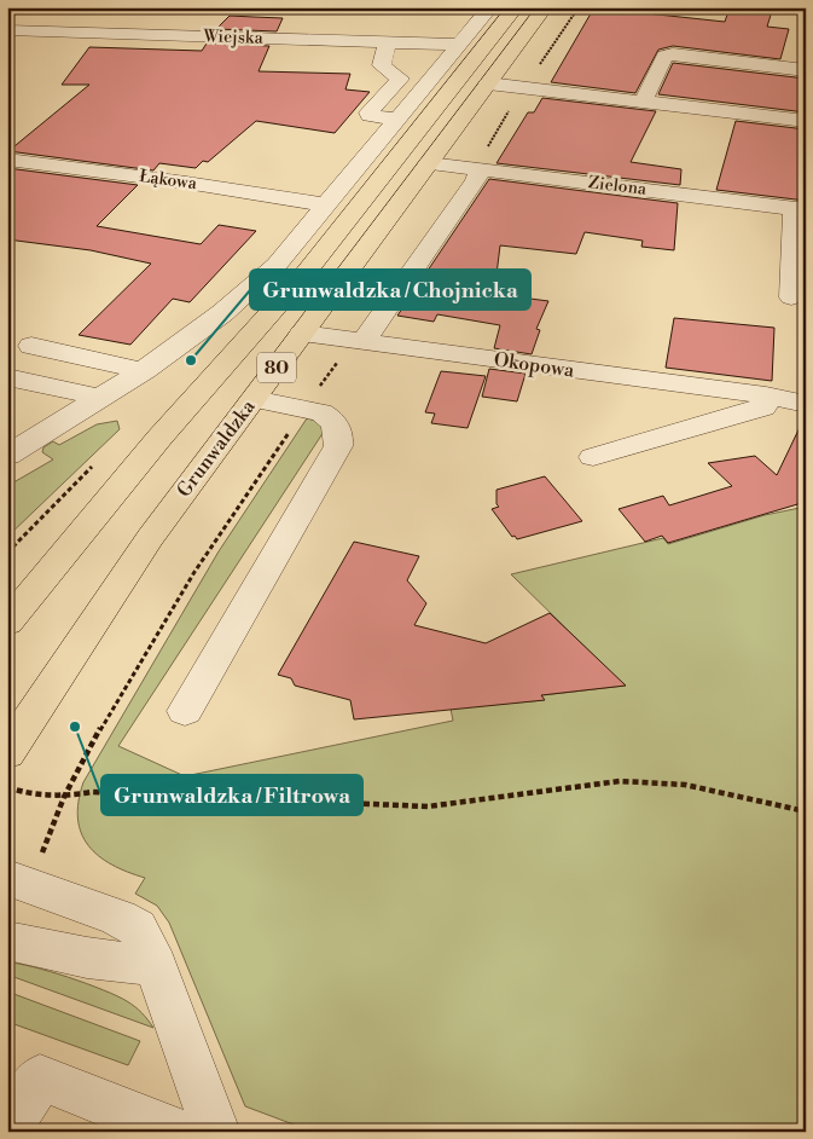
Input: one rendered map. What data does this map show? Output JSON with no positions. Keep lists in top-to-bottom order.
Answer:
{
  "streets": {
    "main road": ["80", "Grunwaldzka"],
    "street": [
      "Wiejska",
      "Łąkowa",
      "Zielona",
      "Okopowa"
    ]
  },
  "crossings": [
    ["Zielona", "Grunwaldzka"],
    ["Okopowa", "Grunwaldzka"]
  ],
  "places": ["Grunwaldzka / Chojnicka", "Grunwaldzka / Filtrowa"]
}
